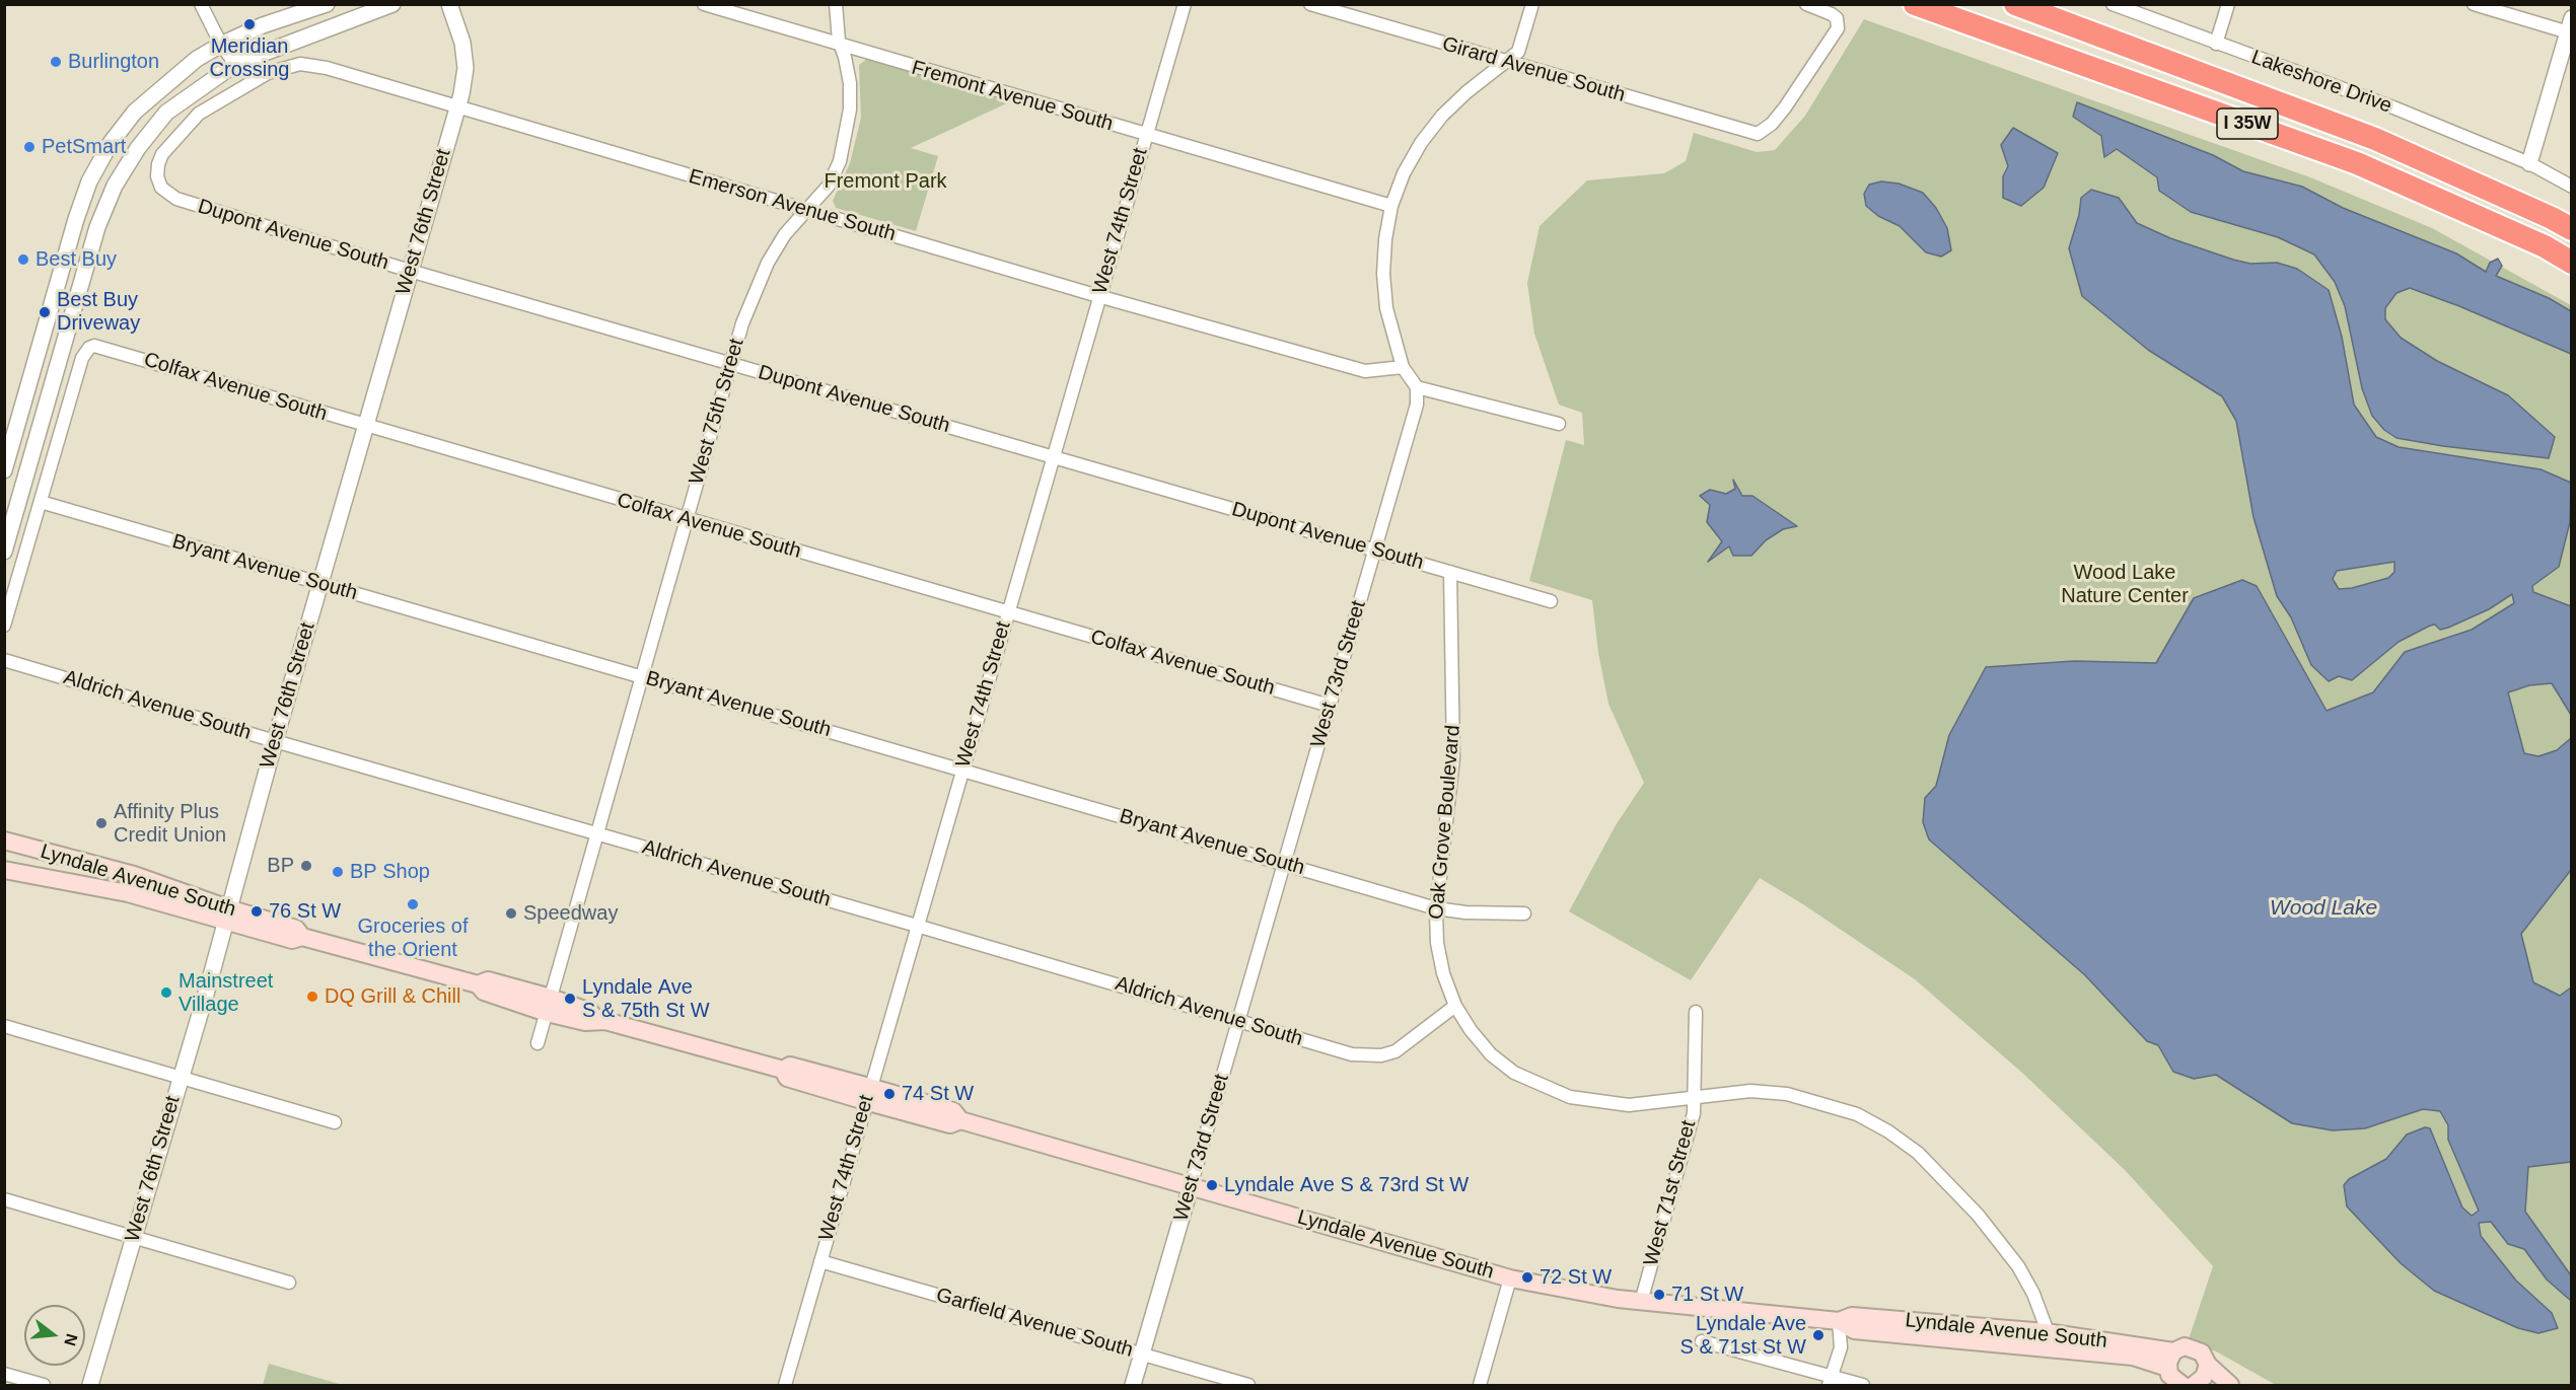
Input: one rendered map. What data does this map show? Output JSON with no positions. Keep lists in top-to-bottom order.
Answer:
{
  "streets": {
    "highway": ["I 35W"],
    "main road": ["Lyndale Avenue South"],
    "street": [
      "Girard Avenue South",
      "Lakeshore Drive",
      "Fremont Avenue South",
      "Emerson Avenue South",
      "West 74th Street",
      "West 76th Street",
      "Dupont Avenue South",
      "Colfax Avenue South",
      "West 75th Street",
      "Bryant Avenue South",
      "West 73rd Street",
      "Aldrich Avenue South",
      "Oak Grove Boulevard",
      "West 71st Street",
      "Garfield Avenue South"
    ]
  },
  "crossings": [
    ["Fremont Avenue South", "West 74th Street"],
    ["Fremont Avenue South", "West 75th Street"],
    ["Emerson Avenue South", "West 74th Street"],
    ["Emerson Avenue South", "West 76th Street"],
    ["Emerson Avenue South", "Dupont Avenue South"],
    ["Emerson Avenue South", "West 75th Street"],
    ["West 74th Street", "Dupont Avenue South"],
    ["West 74th Street", "Colfax Avenue South"],
    ["West 74th Street", "Bryant Avenue South"],
    ["West 74th Street", "Aldrich Avenue South"],
    ["West 74th Street", "Lyndale Avenue South"],
    ["West 74th Street", "Garfield Avenue South"],
    ["West 76th Street", "Dupont Avenue South"],
    ["West 76th Street", "Colfax Avenue South"],
    ["West 76th Street", "Bryant Avenue South"],
    ["West 76th Street", "Aldrich Avenue South"],
    ["West 76th Street", "Lyndale Avenue South"],
    ["Dupont Avenue South", "West 75th Street"],
    ["Dupont Avenue South", "West 73rd Street"],
    ["Dupont Avenue South", "Oak Grove Boulevard"],
    ["Colfax Avenue South", "West 75th Street"],
    ["Colfax Avenue South", "Bryant Avenue South"],
    ["Colfax Avenue South", "West 73rd Street"],
    ["West 75th Street", "Bryant Avenue South"],
    ["West 75th Street", "Aldrich Avenue South"],
    ["West 75th Street", "Lyndale Avenue South"],
    ["Bryant Avenue South", "West 73rd Street"],
    ["Bryant Avenue South", "Oak Grove Boulevard"],
    ["West 73rd Street", "Aldrich Avenue South"],
    ["West 73rd Street", "Lyndale Avenue South"],
    ["West 73rd Street", "Garfield Avenue South"],
    ["Aldrich Avenue South", "Oak Grove Boulevard"],
    ["Oak Grove Boulevard", "Lyndale Avenue South"],
    ["Oak Grove Boulevard", "West 71st Street"],
    ["Lyndale Avenue South", "West 71st Street"]
  ],
  "water": ["Wood Lake"],
  "parks": ["Fremont Park", "Wood Lake Nature Center"],
  "places": [
    "Meridian Crossing",
    "Burlington",
    "PetSmart",
    "Best Buy",
    "Best Buy Driveway",
    "Affinity Plus Credit Union",
    "BP",
    "BP Shop",
    "Groceries of the Orient",
    "76 St W",
    "Speedway",
    "Mainstreet Village",
    "DQ Grill & Chill",
    "Lyndale Ave S & 75th St W",
    "74 St W",
    "Lyndale Ave S & 73rd St W",
    "72 St W",
    "71 St W",
    "Lyndale Ave S & 71st St W"
  ],
  "north": "right"
}
